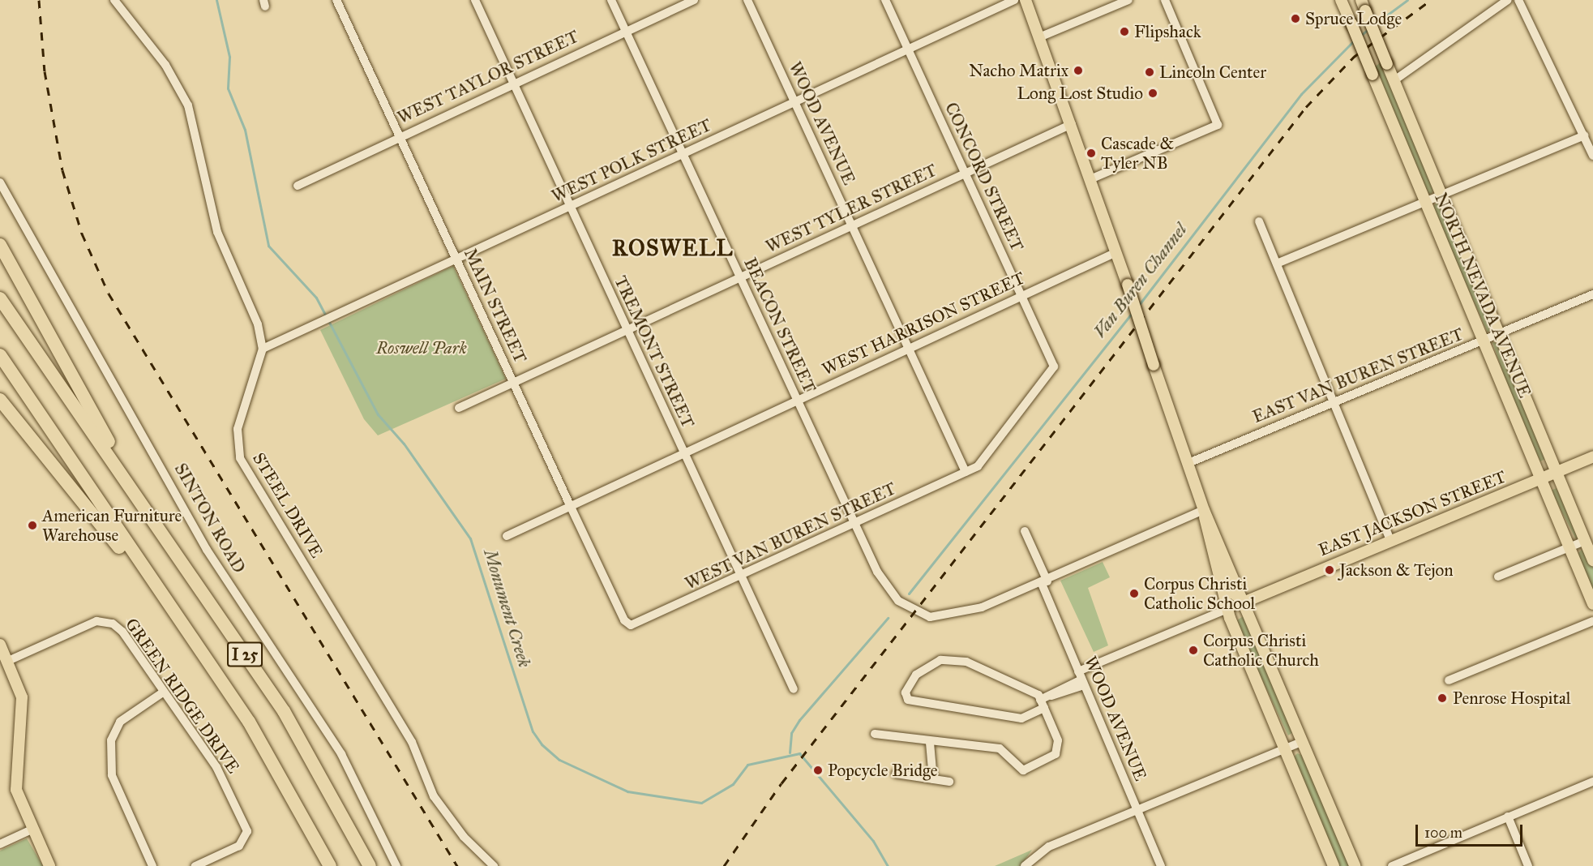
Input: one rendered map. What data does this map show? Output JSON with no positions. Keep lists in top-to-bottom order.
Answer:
{
  "streets": {
    "highway": ["I 25"],
    "main road": ["NORTH NEVADA AVENUE", "EAST JACKSON STREET"],
    "street": [
      "WEST TAYLOR STREET",
      "WOOD AVENUE",
      "WEST POLK STREET",
      "CONCORD STREET",
      "WEST TYLER STREET",
      "MAIN STREET",
      "WEST HARRISON STREET",
      "BEACON STREET",
      "TREMONT STREET",
      "EAST VAN BUREN STREET",
      "STEEL DRIVE",
      "SINTON ROAD",
      "WEST VAN BUREN STREET",
      "GREEN RIDGE DRIVE"
    ]
  },
  "crossings": [
    ["WEST TAYLOR STREET", "MAIN STREET"],
    ["WEST TAYLOR STREET", "BEACON STREET"],
    ["WEST TAYLOR STREET", "TREMONT STREET"],
    ["WOOD AVENUE", "WEST POLK STREET"],
    ["WOOD AVENUE", "WEST TYLER STREET"],
    ["WOOD AVENUE", "WEST HARRISON STREET"],
    ["WOOD AVENUE", "BEACON STREET"],
    ["WOOD AVENUE", "WEST VAN BUREN STREET"],
    ["WEST POLK STREET", "CONCORD STREET"],
    ["WEST POLK STREET", "MAIN STREET"],
    ["WEST POLK STREET", "BEACON STREET"],
    ["WEST POLK STREET", "TREMONT STREET"],
    ["WEST POLK STREET", "STEEL DRIVE"],
    ["CONCORD STREET", "WEST TYLER STREET"],
    ["CONCORD STREET", "WEST HARRISON STREET"],
    ["CONCORD STREET", "WEST VAN BUREN STREET"],
    ["WEST TYLER STREET", "MAIN STREET"],
    ["WEST TYLER STREET", "BEACON STREET"],
    ["WEST TYLER STREET", "TREMONT STREET"],
    ["NORTH NEVADA AVENUE", "EAST VAN BUREN STREET"],
    ["NORTH NEVADA AVENUE", "EAST JACKSON STREET"],
    ["MAIN STREET", "WEST HARRISON STREET"],
    ["MAIN STREET", "WEST VAN BUREN STREET"],
    ["WEST HARRISON STREET", "BEACON STREET"],
    ["WEST HARRISON STREET", "TREMONT STREET"],
    ["BEACON STREET", "WEST VAN BUREN STREET"],
    ["TREMONT STREET", "WEST VAN BUREN STREET"]
  ],
  "districts": ["ROSWELL"],
  "water": ["Van Buren Channel", "Monument Creek"],
  "parks": ["Roswell Park"],
  "places": [
    "Spruce Lodge",
    "Flipshack",
    "Nacho Matrix",
    "Lincoln Center",
    "Long Lost Studio",
    "Cascade & Tyler NB",
    "American Furniture Warehouse",
    "Jackson & Tejon",
    "Corpus Christi Catholic School",
    "Corpus Christi Catholic Church",
    "Penrose Hospital",
    "Popcycle Bridge"
  ],
  "scale_bar": "100 m"
}
